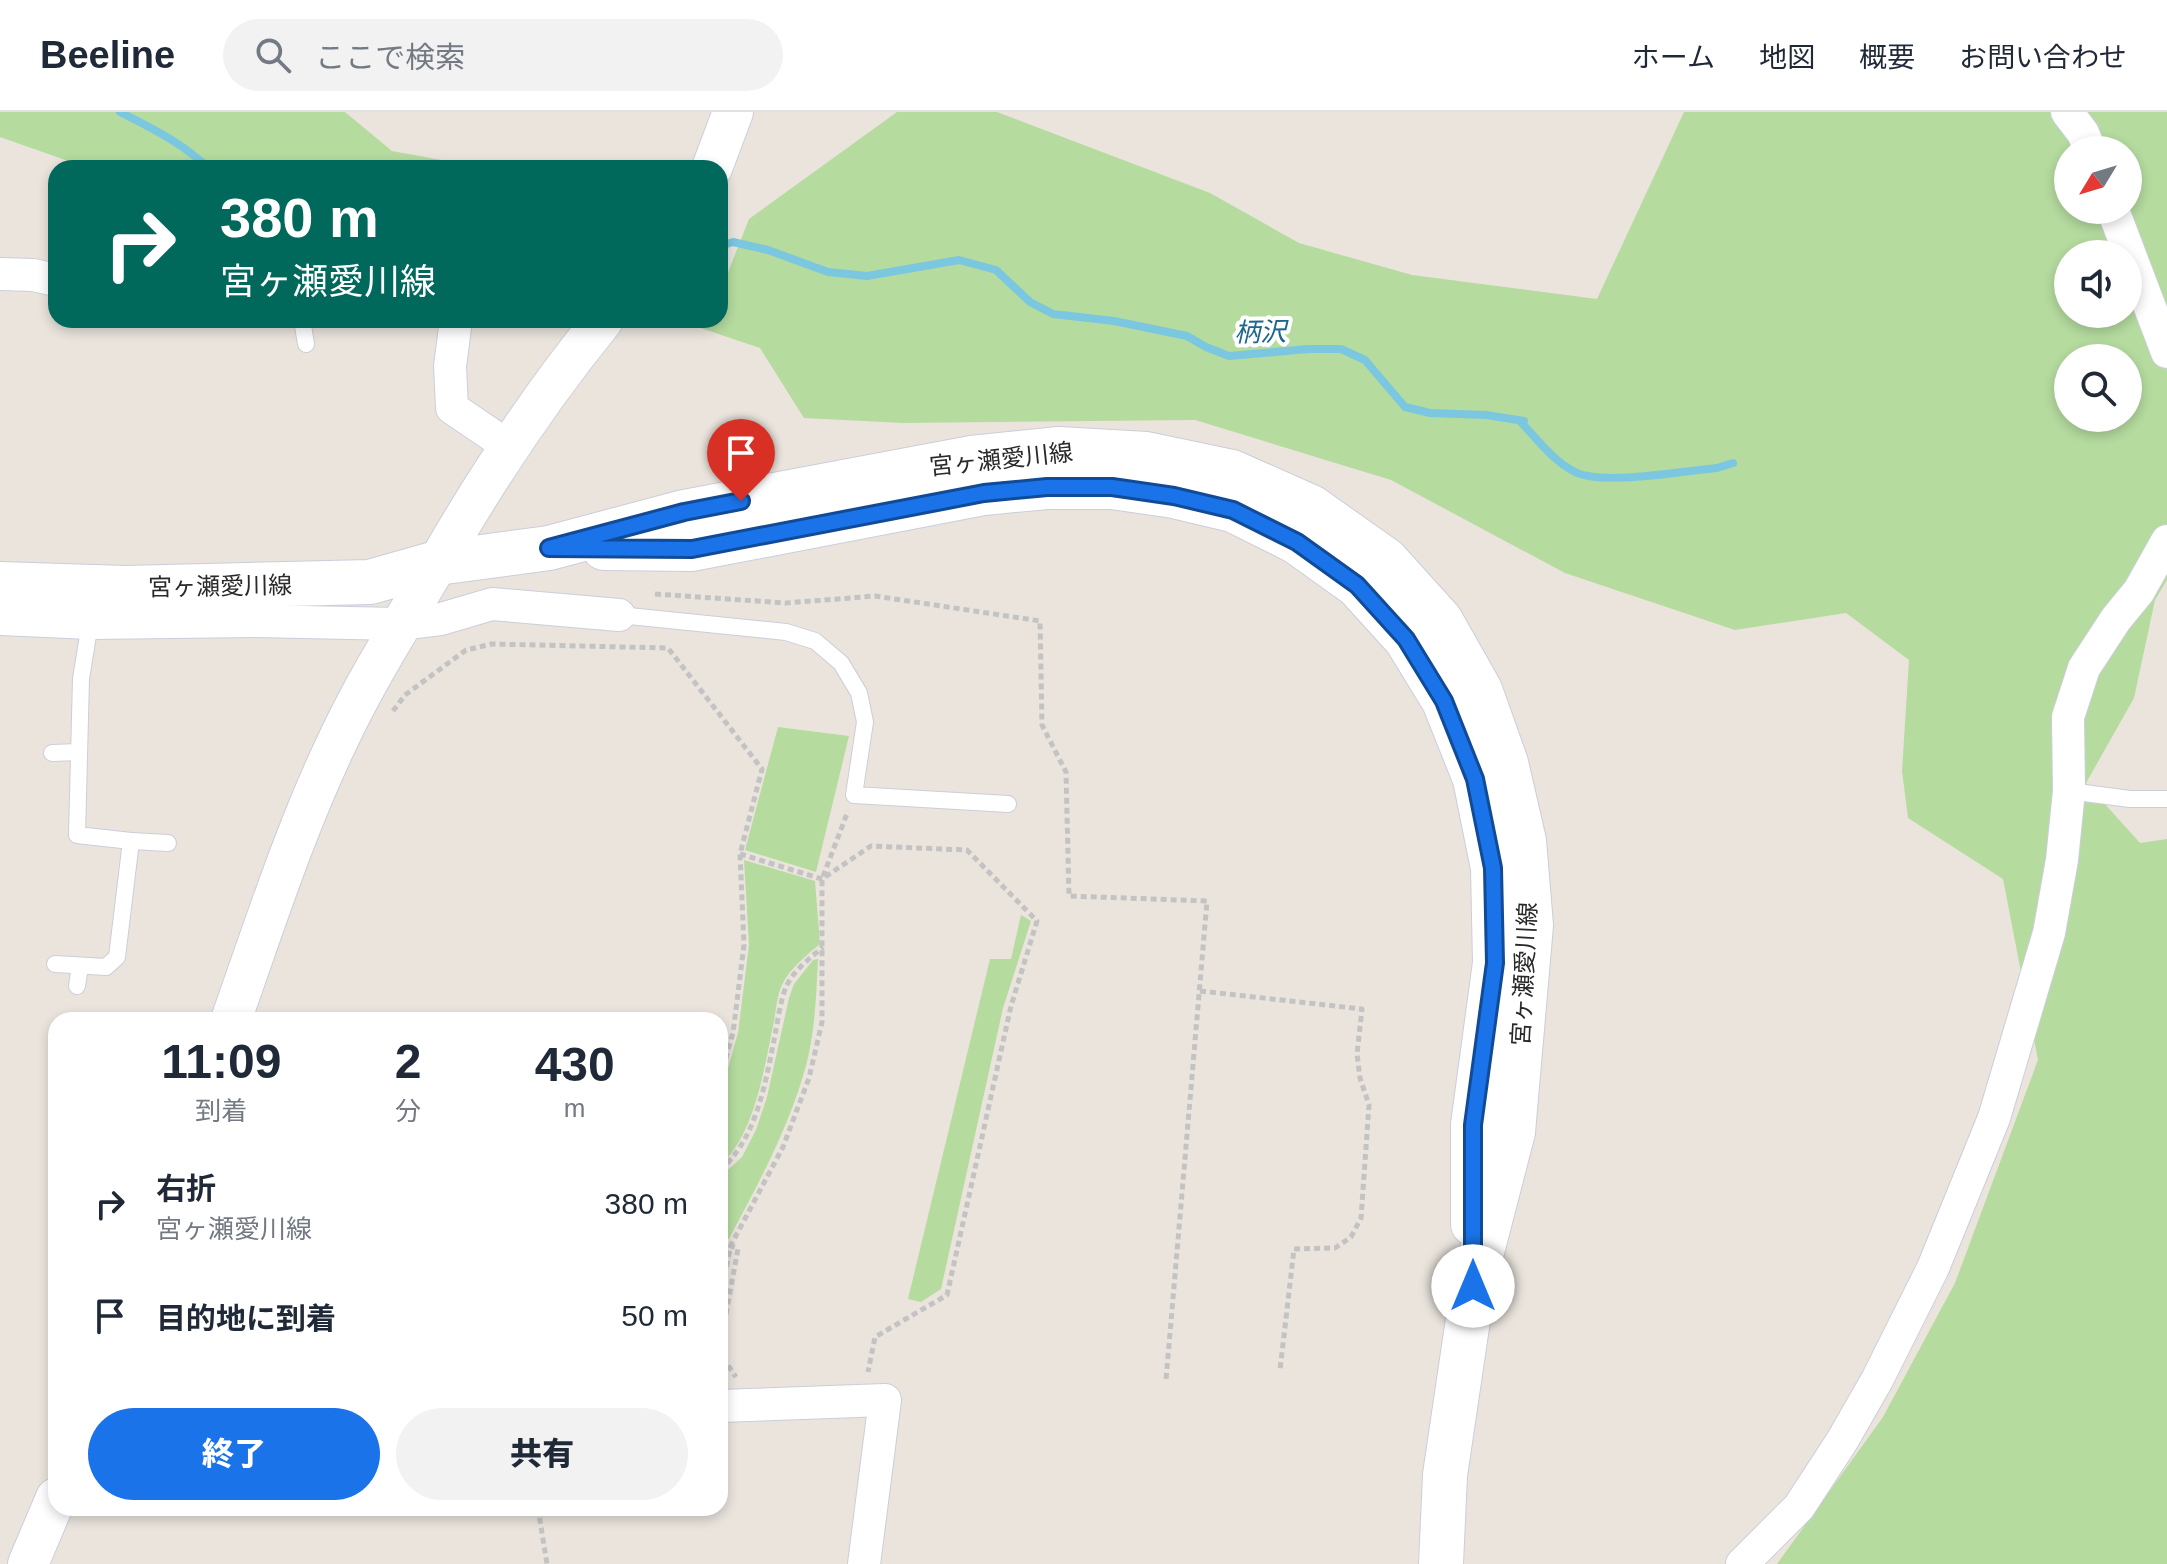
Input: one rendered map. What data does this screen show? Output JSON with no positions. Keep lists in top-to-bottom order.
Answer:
{
  "streets": {
    "main road": ["宮ヶ瀬愛川線"]
  },
  "water": ["柄沢"],
  "north": "bottom left",
  "page": {
    "header": "Beeline",
    "search": "ここで検索",
    "nav": [
      "ホーム",
      "地図",
      "概要",
      "お問い合わせ"
    ],
    "turn": ["380 m", "宮ヶ瀬愛川線"],
    "eta": [
      "11:09",
      "到着",
      "2",
      "分",
      "430",
      "m"
    ],
    "list": [
      {
        "name": "右折",
        "note": "宮ヶ瀬愛川線",
        "value": "380 m"
      },
      {
        "name": "目的地に到着",
        "value": "50 m"
      }
    ],
    "buttons": ["終了", "共有"]
  }
}
